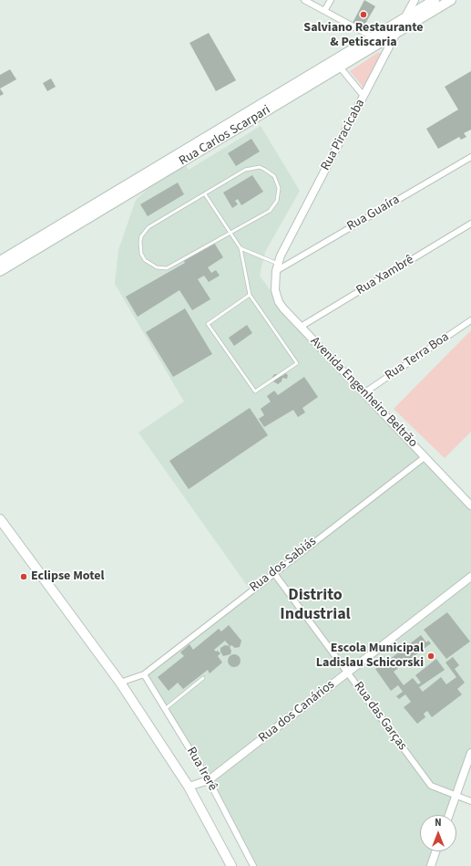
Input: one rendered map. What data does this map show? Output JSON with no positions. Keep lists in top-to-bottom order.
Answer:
{
  "streets": {
    "main road": ["Rua Carlos Scarpari"],
    "street": [
      "Rua Piracicaba",
      "Rua Guaíra",
      "Rua Xambrê",
      "Rua Terra Boa",
      "Avenida Engenheiro Beltrão",
      "Rua dos Sabiás",
      "Rua dos Canários",
      "Rua das Garças",
      "Rua Irerê"
    ]
  },
  "crossings": [
    ["Rua Piracicaba", "Rua Carlos Scarpari"],
    ["Rua Piracicaba", "Rua Guaíra"],
    ["Rua Piracicaba", "Avenida Engenheiro Beltrão"],
    ["Rua Guaíra", "Avenida Engenheiro Beltrão"],
    ["Rua Xambrê", "Avenida Engenheiro Beltrão"],
    ["Rua Terra Boa", "Avenida Engenheiro Beltrão"],
    ["Avenida Engenheiro Beltrão", "Rua dos Sabiás"],
    ["Rua dos Sabiás", "Rua das Garças"],
    ["Rua dos Sabiás", "Rua Irerê"],
    ["Rua dos Canários", "Rua das Garças"],
    ["Rua dos Canários", "Rua Irerê"]
  ],
  "districts": ["Distrito Industrial"],
  "places": ["Salviano Restaurante & Petiscaria", "Eclipse Motel", "Escola Municipal Ladislau Schicorski"],
  "north": "top"
}
